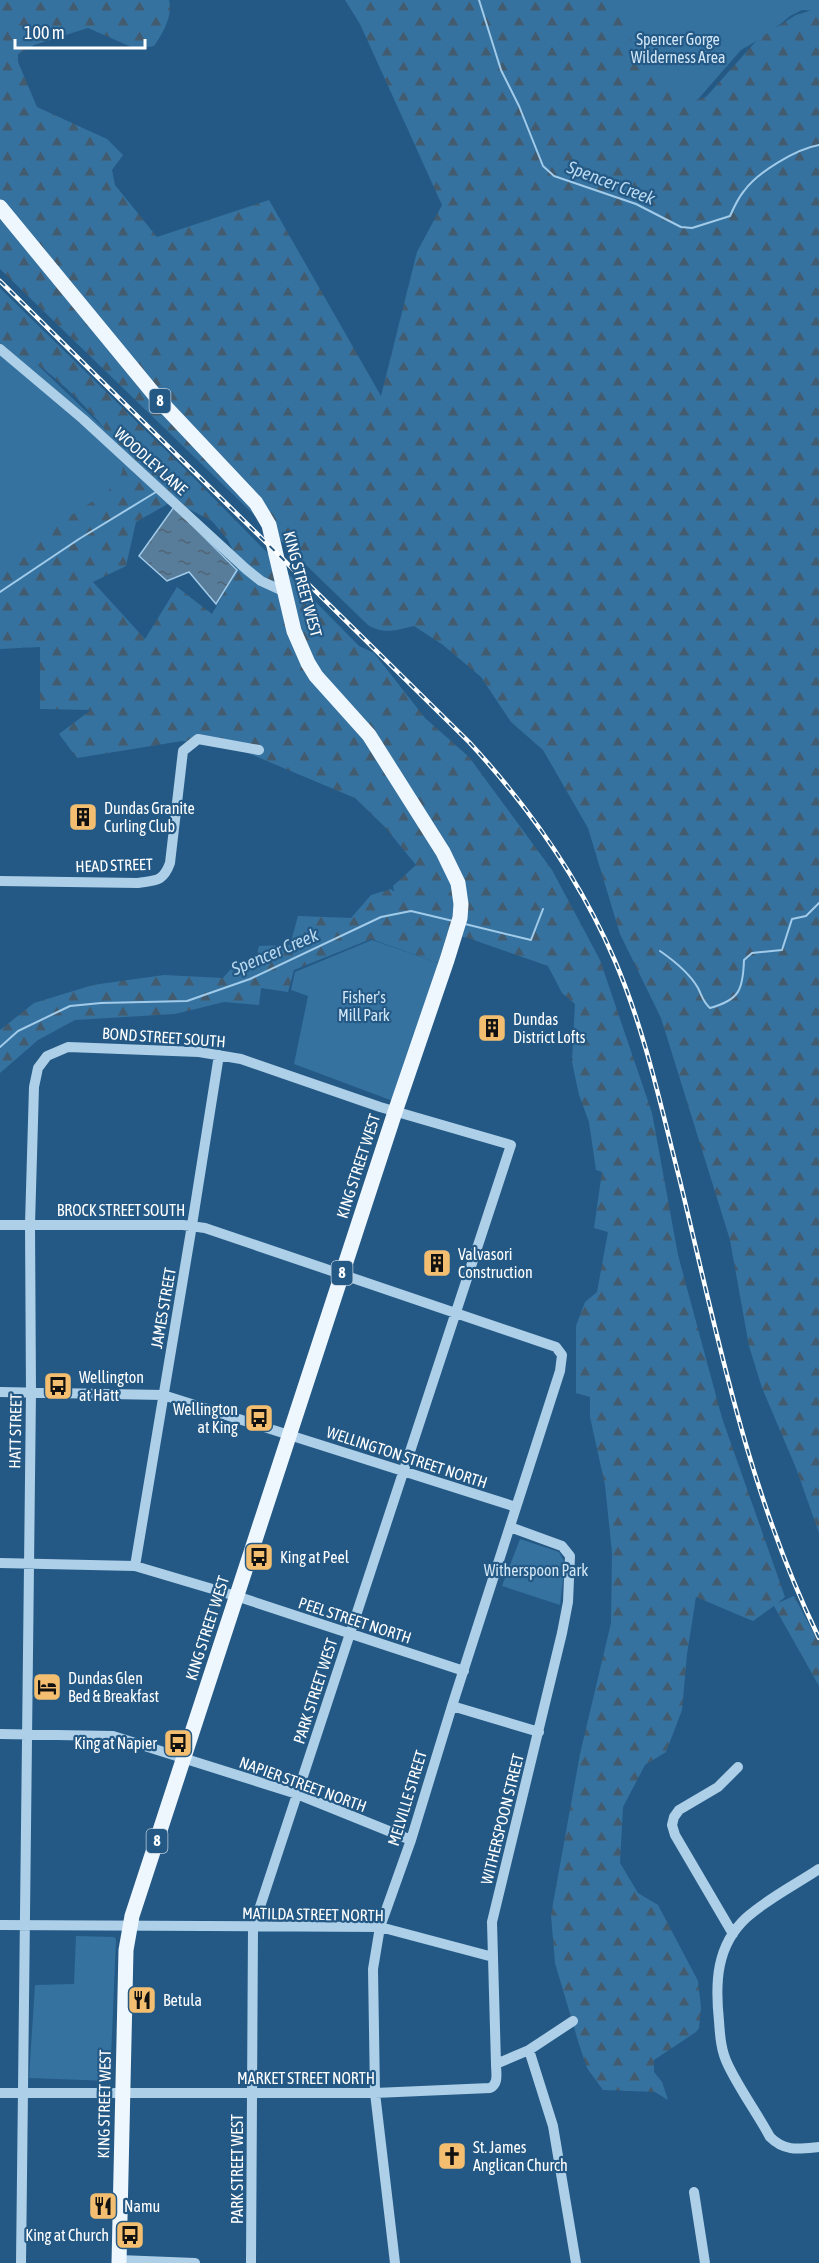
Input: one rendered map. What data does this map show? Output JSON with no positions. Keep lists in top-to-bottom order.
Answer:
{
  "streets": {
    "main road": ["8", "KING STREET WEST"],
    "street": [
      "WOODLEY LANE",
      "HEAD STREET",
      "BOND STREET SOUTH",
      "BROCK STREET SOUTH",
      "JAMES STREET",
      "HATT STREET",
      "WELLINGTON STREET NORTH",
      "PEEL STREET NORTH",
      "PARK STREET WEST",
      "NAPIER STREET NORTH",
      "MELVILLE STREET",
      "WITHERSPOON STREET",
      "MATILDA STREET NORTH",
      "MARKET STREET NORTH"
    ]
  },
  "crossings": [
    ["WOODLEY LANE", "KING STREET WEST"],
    ["KING STREET WEST", "BOND STREET SOUTH"],
    ["KING STREET WEST", "BROCK STREET SOUTH"],
    ["KING STREET WEST", "WELLINGTON STREET NORTH"],
    ["KING STREET WEST", "PEEL STREET NORTH"],
    ["KING STREET WEST", "NAPIER STREET NORTH"],
    ["KING STREET WEST", "MATILDA STREET NORTH"],
    ["KING STREET WEST", "MARKET STREET NORTH"],
    ["BOND STREET SOUTH", "JAMES STREET"],
    ["BOND STREET SOUTH", "HATT STREET"],
    ["BOND STREET SOUTH", "PARK STREET WEST"],
    ["BROCK STREET SOUTH", "JAMES STREET"],
    ["BROCK STREET SOUTH", "HATT STREET"],
    ["BROCK STREET SOUTH", "PARK STREET WEST"],
    ["BROCK STREET SOUTH", "MELVILLE STREET"],
    ["JAMES STREET", "WELLINGTON STREET NORTH"],
    ["JAMES STREET", "PEEL STREET NORTH"],
    ["HATT STREET", "WELLINGTON STREET NORTH"],
    ["HATT STREET", "PEEL STREET NORTH"],
    ["HATT STREET", "NAPIER STREET NORTH"],
    ["HATT STREET", "MATILDA STREET NORTH"],
    ["HATT STREET", "MARKET STREET NORTH"],
    ["WELLINGTON STREET NORTH", "PARK STREET WEST"],
    ["WELLINGTON STREET NORTH", "MELVILLE STREET"],
    ["PEEL STREET NORTH", "PARK STREET WEST"],
    ["PEEL STREET NORTH", "MELVILLE STREET"],
    ["PARK STREET WEST", "NAPIER STREET NORTH"],
    ["PARK STREET WEST", "MATILDA STREET NORTH"],
    ["PARK STREET WEST", "MARKET STREET NORTH"],
    ["NAPIER STREET NORTH", "MELVILLE STREET"],
    ["MELVILLE STREET", "WITHERSPOON STREET"],
    ["MELVILLE STREET", "MATILDA STREET NORTH"],
    ["MELVILLE STREET", "MARKET STREET NORTH"],
    ["WITHERSPOON STREET", "MATILDA STREET NORTH"],
    ["WITHERSPOON STREET", "MARKET STREET NORTH"]
  ],
  "water": ["Spencer Creek"],
  "parks": ["Spencer Gorge Wilderness Area", "Fisher's Mill Park", "Witherspoon Park"],
  "places": {
    "building": ["Dundas Granite Curling Club", "Dundas District Lofts", "Valvasori Construction"],
    "bus stop": [
      "Wellington at Hatt",
      "Wellington at King",
      "King at Peel",
      "King at Napier",
      "King at Church"
    ],
    "hotel": ["Dundas Glen Bed & Breakfast"],
    "restaurant": ["Betula", "Namu"],
    "church": ["St. James Anglican Church"]
  },
  "scale_bar": "100 m"
}
